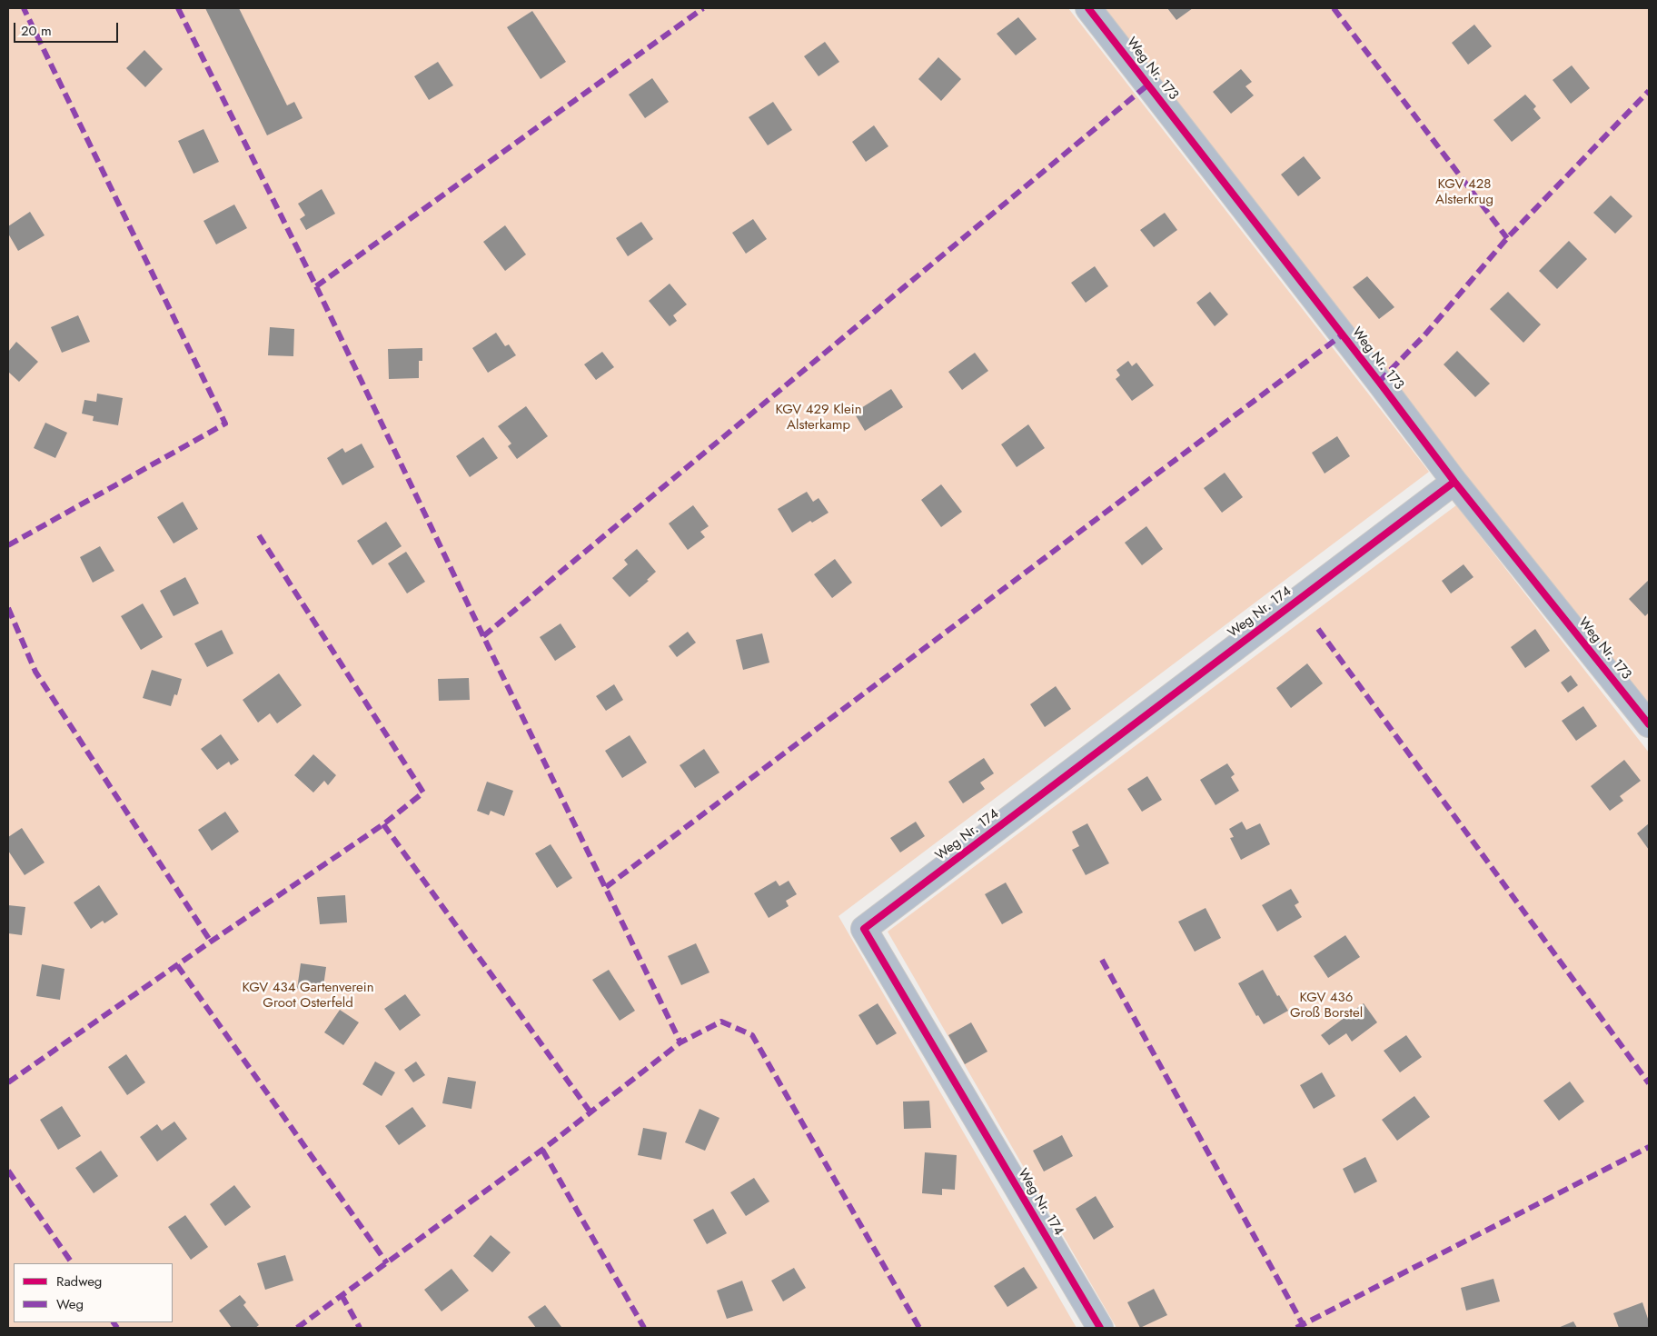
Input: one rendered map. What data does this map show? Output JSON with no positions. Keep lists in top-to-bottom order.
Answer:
{
  "streets": {
    "street": ["Weg Nr. 173", "Weg Nr. 174"]
  },
  "crossings": [
    ["Weg Nr. 173", "Weg Nr. 174"]
  ],
  "parks": [
    "KGV 428 Alsterkrug",
    "KGV 429 Klein Alsterkamp",
    "KGV 434 Gartenverein Groot Osterfeld",
    "KGV 436 Groß Borstel"
  ],
  "legend": ["Radweg", "Weg"],
  "scale_bar": "20 m"
}
